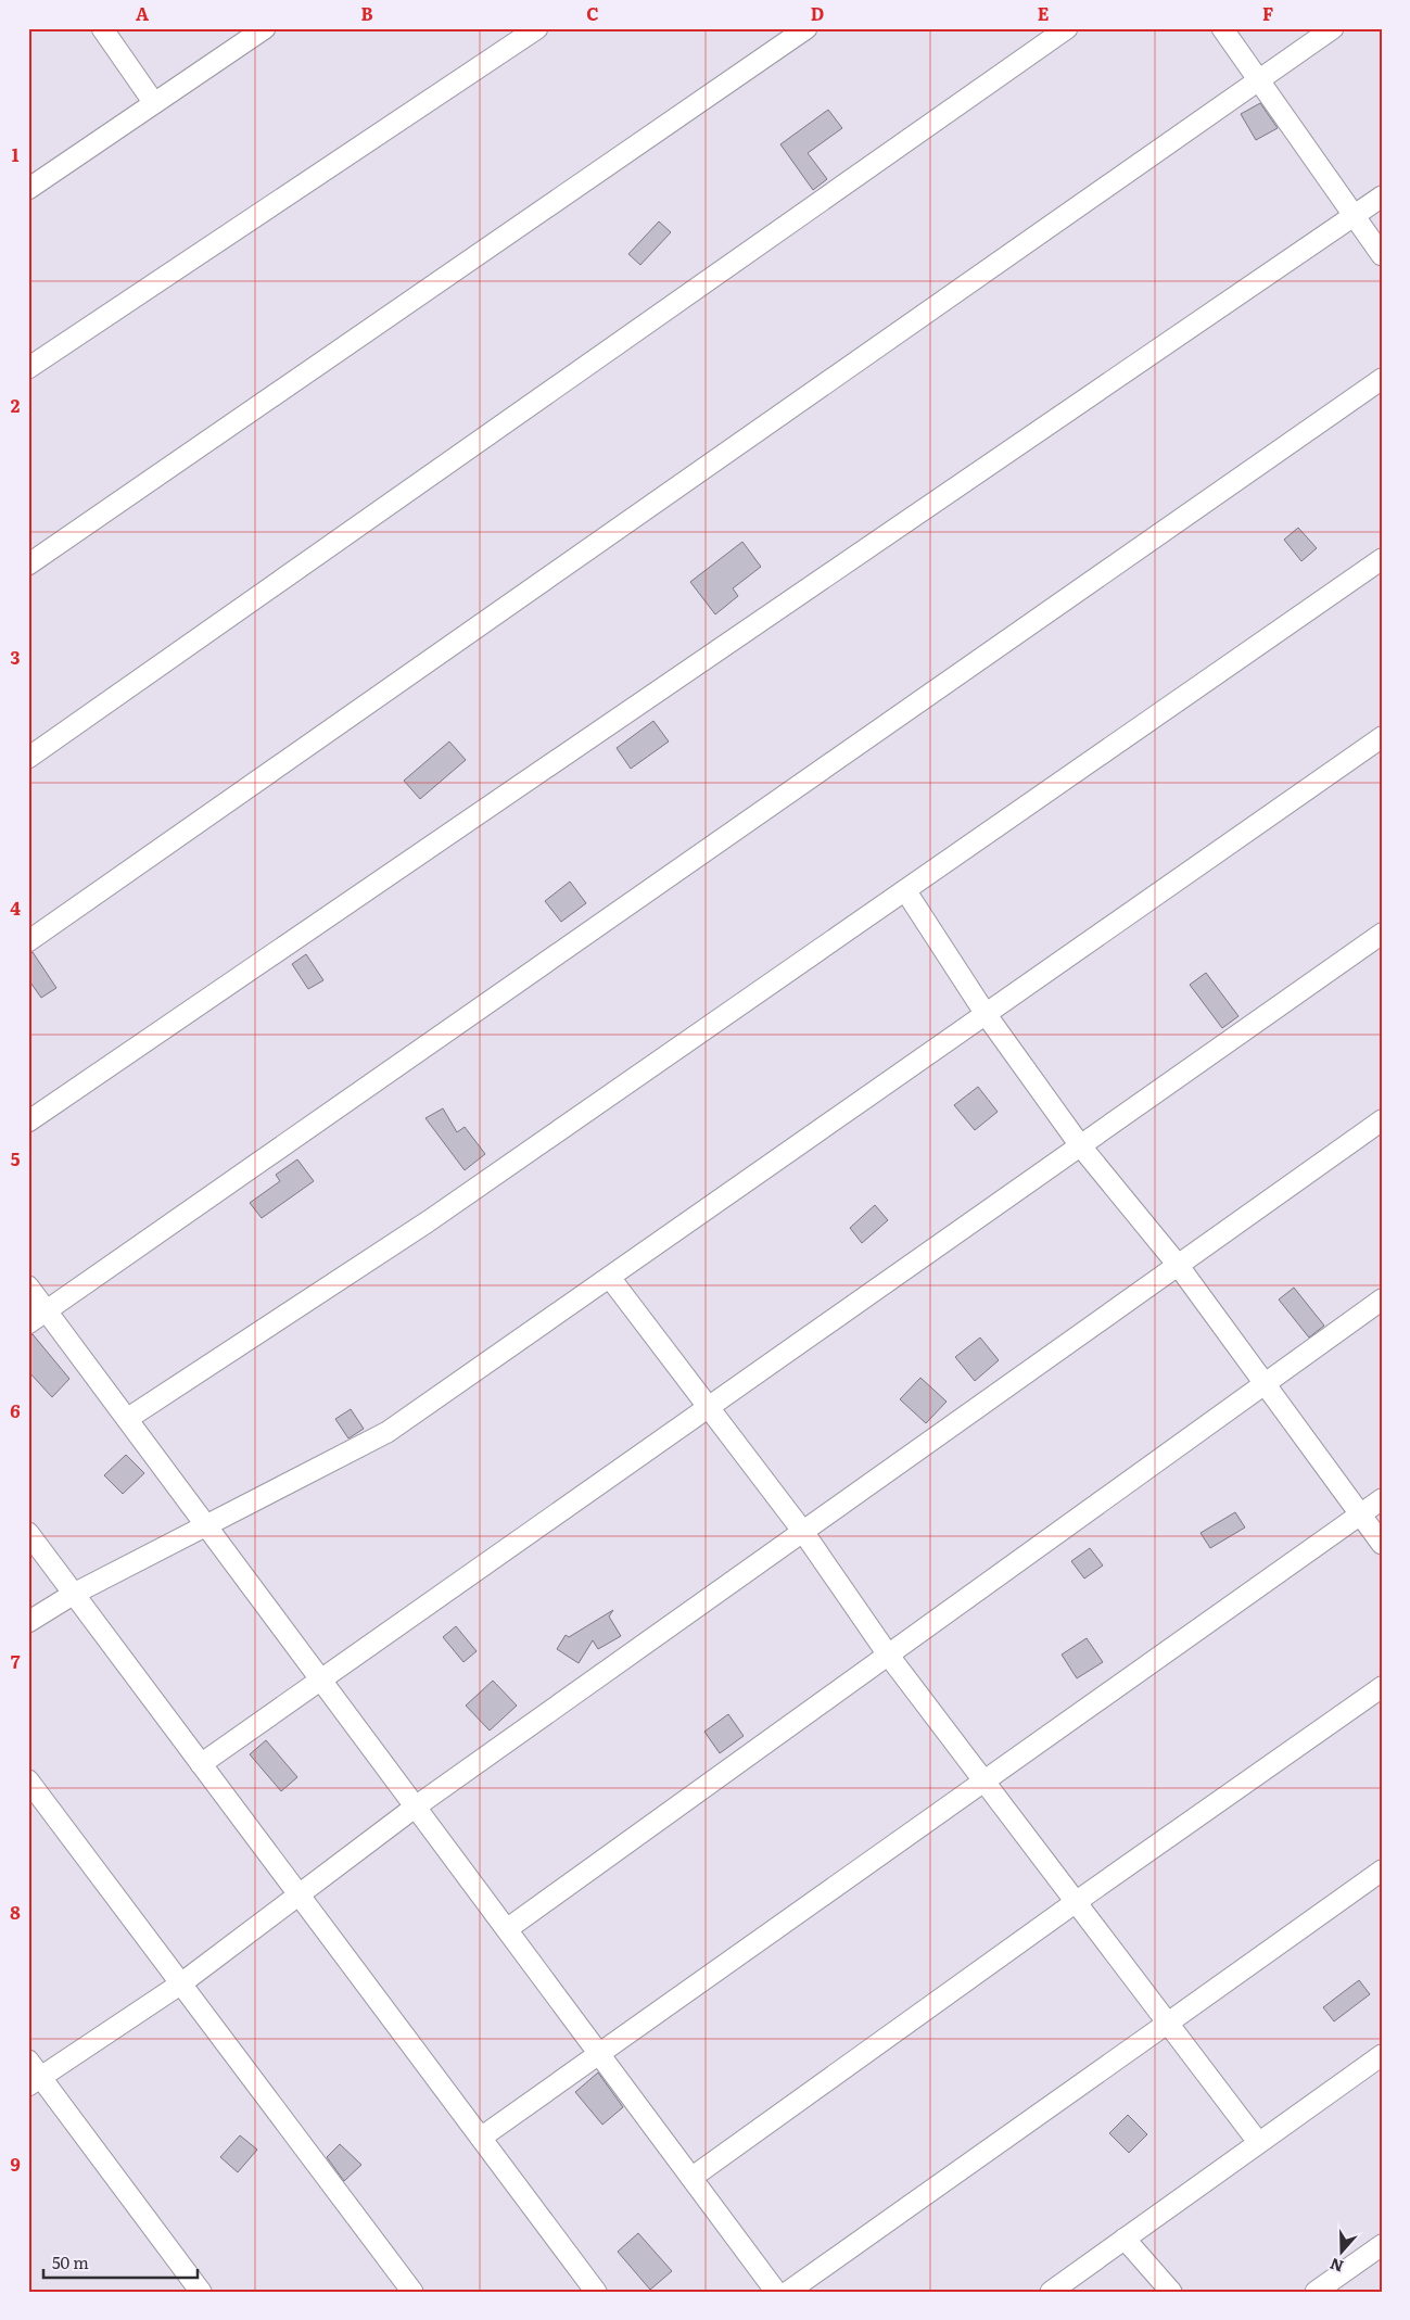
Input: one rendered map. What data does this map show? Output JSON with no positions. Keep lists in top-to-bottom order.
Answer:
{
  "scale_bar": "50 m",
  "north": "bottom",
  "grid": {
    "columns": [
      "A",
      "B",
      "C",
      "D",
      "E",
      "F"
    ],
    "rows": [
      "1",
      "2",
      "3",
      "4",
      "5",
      "6",
      "7",
      "8",
      "9"
    ]
  }
}
